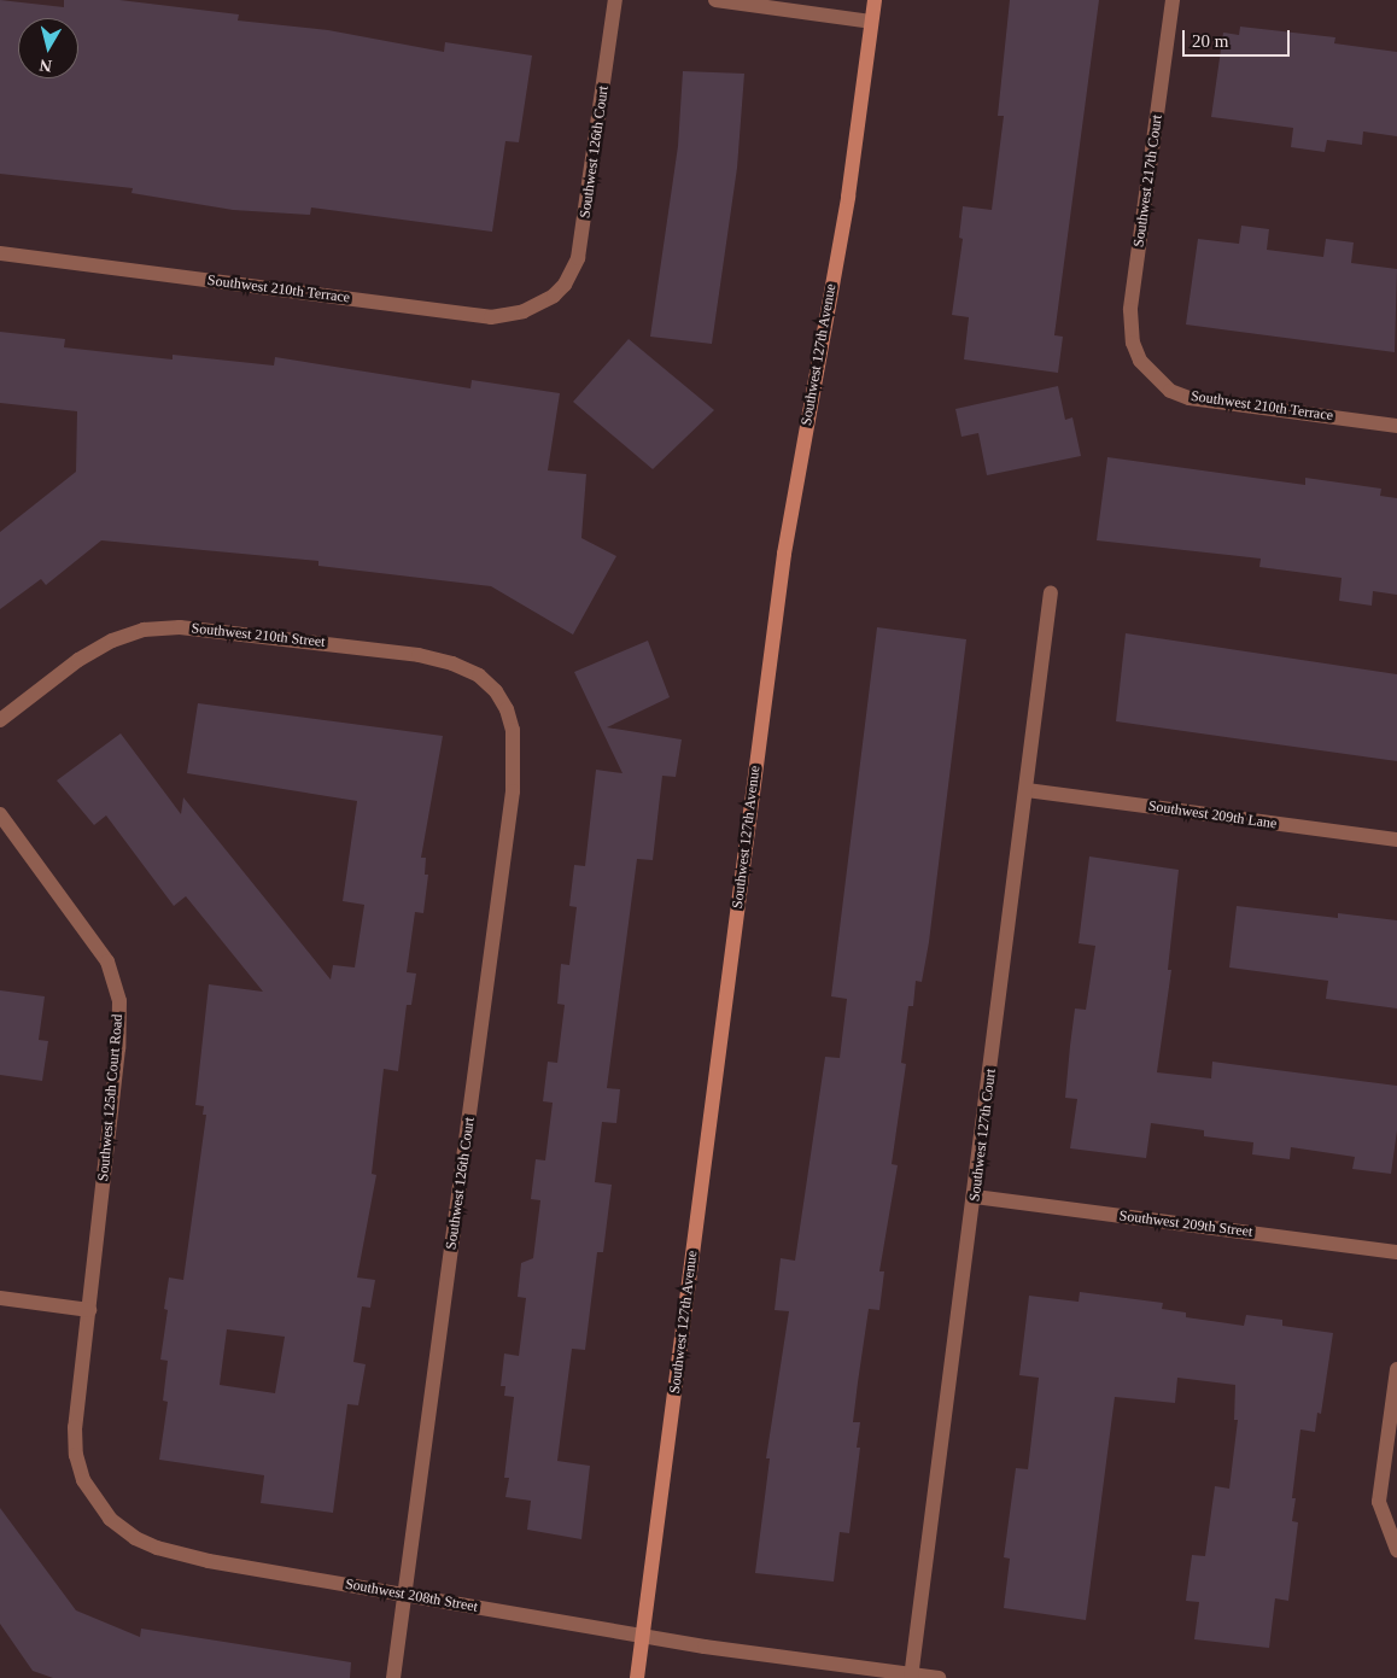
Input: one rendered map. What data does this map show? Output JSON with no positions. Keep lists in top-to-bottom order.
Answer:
{
  "streets": {
    "street": [
      "Southwest 126th Court",
      "Southwest 217th Court",
      "Southwest 210th Terrace",
      "Southwest 127th Avenue",
      "Southwest 210th Street",
      "Southwest 209th Lane",
      "Southwest 125th Court Road",
      "Southwest 127th Court",
      "Southwest 209th Street",
      "Southwest 208th Street"
    ]
  },
  "crossings": [
    ["Southwest 126th Court", "Southwest 210th Terrace"],
    ["Southwest 126th Court", "Southwest 210th Street"],
    ["Southwest 126th Court", "Southwest 208th Street"],
    ["Southwest 217th Court", "Southwest 210th Terrace"],
    ["Southwest 127th Avenue", "Southwest 208th Street"],
    ["Southwest 209th Lane", "Southwest 127th Court"],
    ["Southwest 125th Court Road", "Southwest 208th Street"],
    ["Southwest 127th Court", "Southwest 209th Street"],
    ["Southwest 127th Court", "Southwest 208th Street"]
  ],
  "scale_bar": "20 m",
  "north": "bottom"
}
